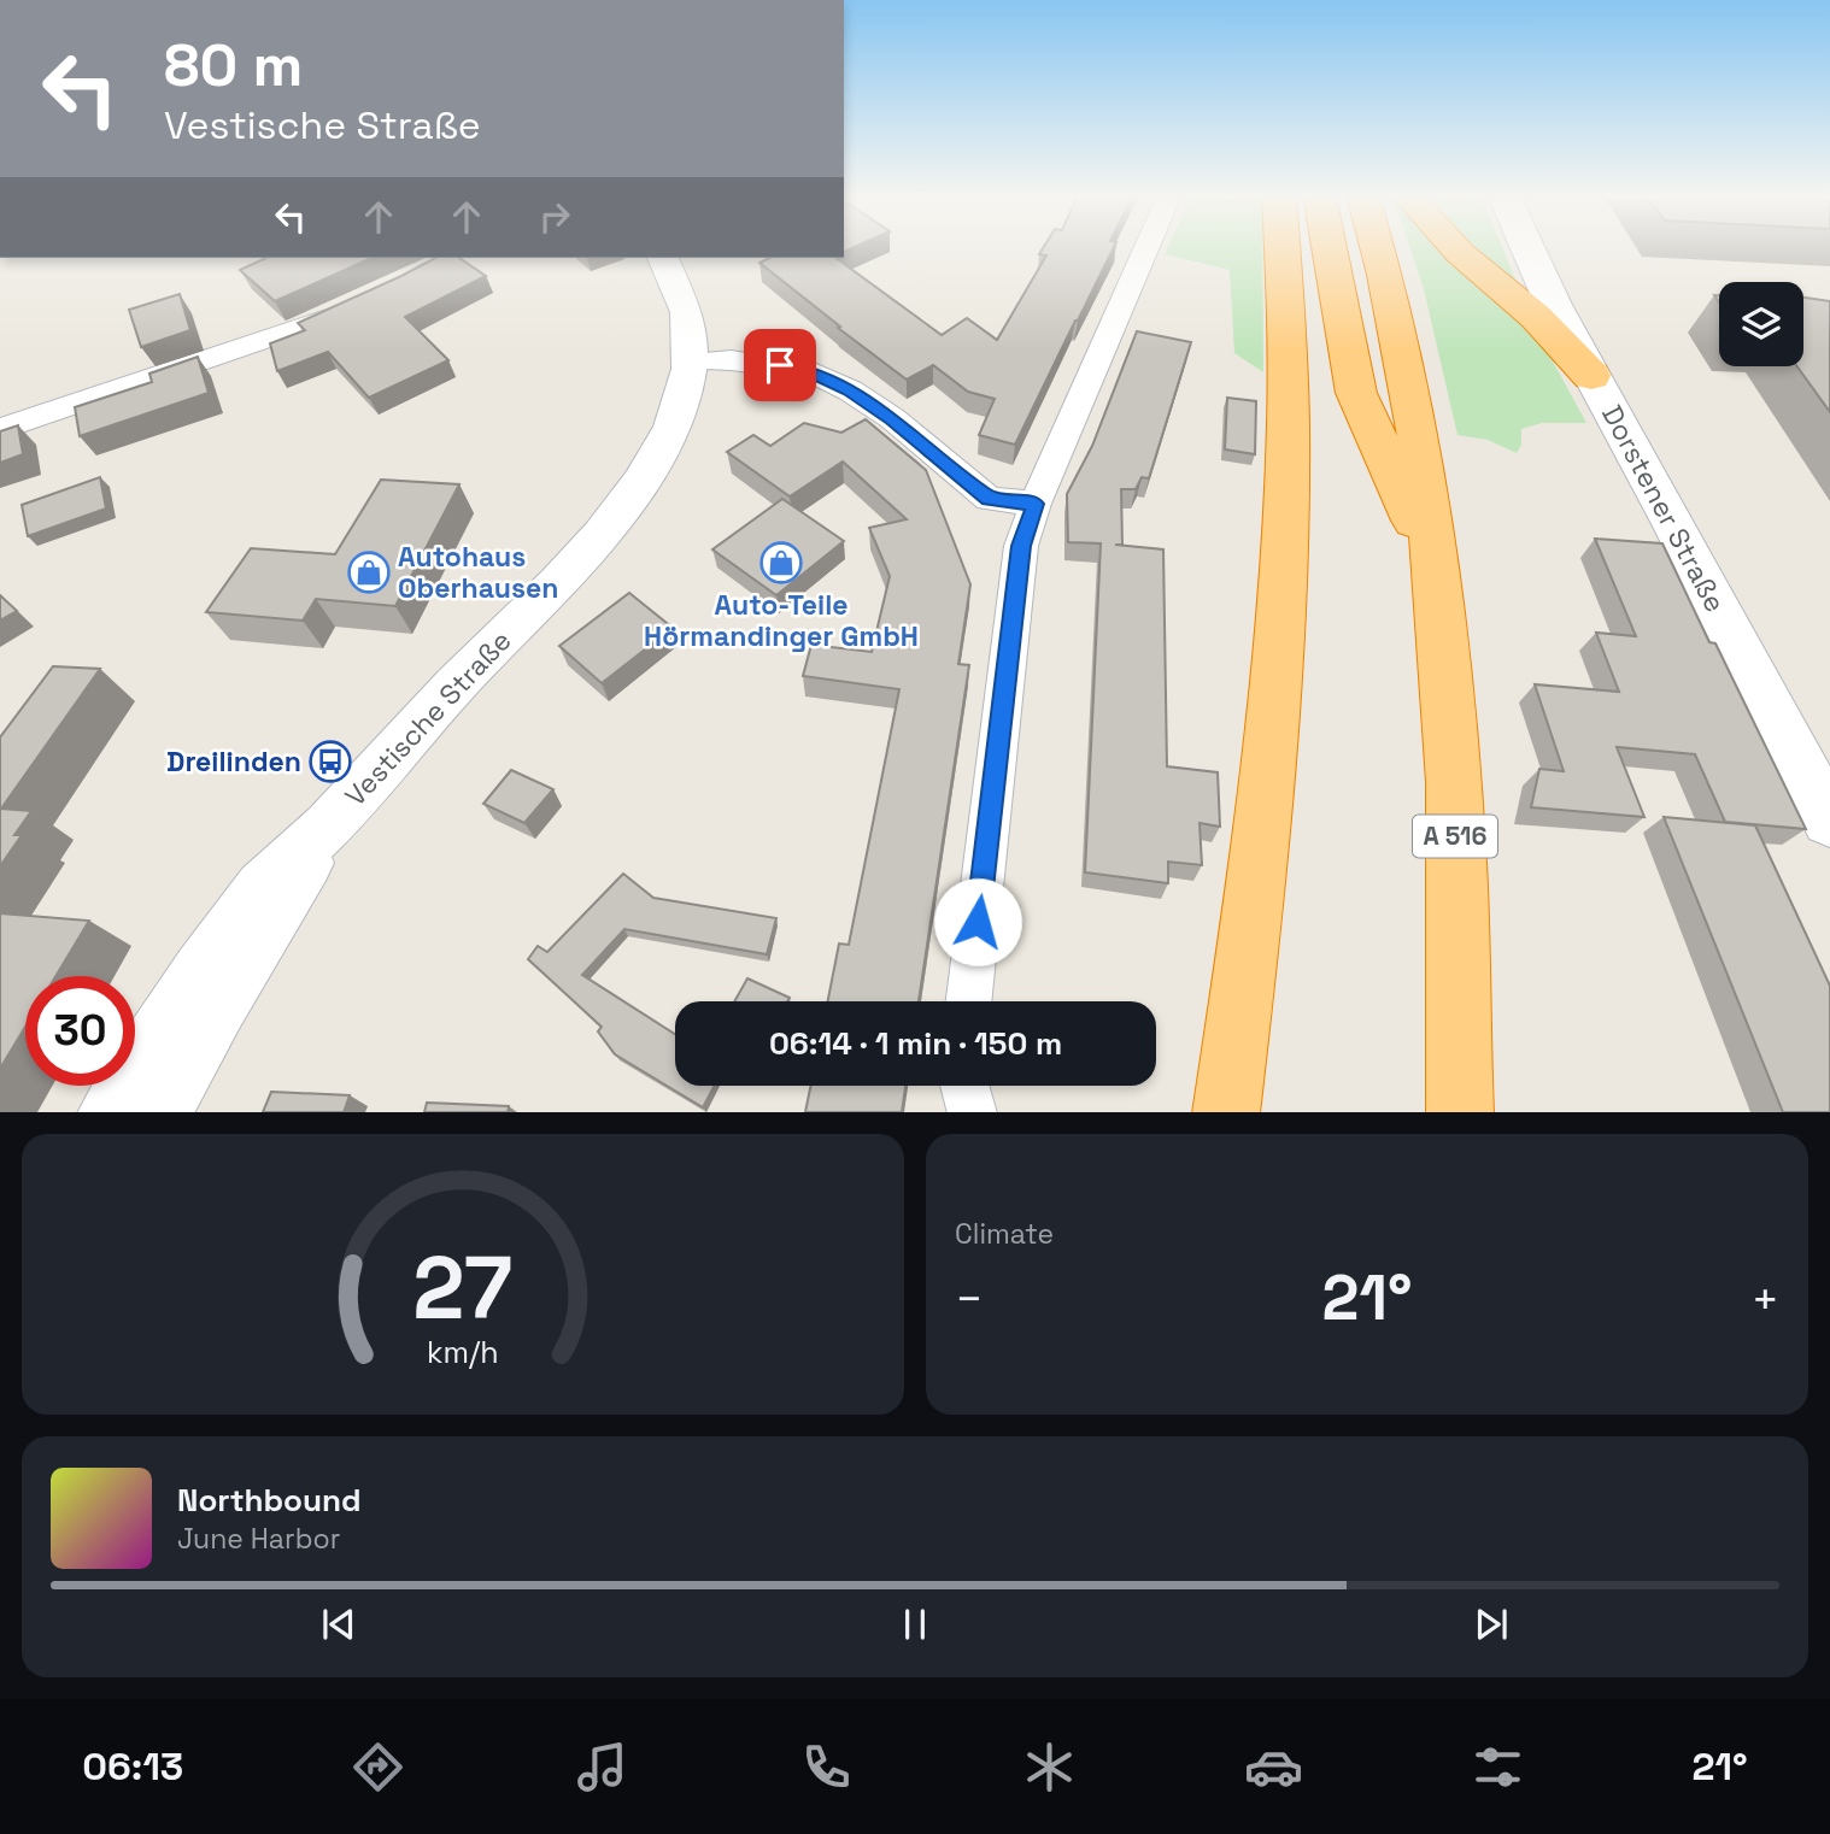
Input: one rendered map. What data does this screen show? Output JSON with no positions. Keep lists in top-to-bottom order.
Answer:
{
  "streets": {
    "highway": ["A 516"],
    "main road": ["Dorstener Straße"],
    "street": ["Vestische Straße"]
  },
  "places": {
    "shop": ["Auto-Teile Hörmandinger GmbH", "Autohaus Oberhausen"],
    "bus stop": ["Dreilinden"]
  },
  "page": {
    "turn": ["80 m", "Vestische Straße"],
    "limit": "30",
    "trip": "06:14 · 1 min · 150 m",
    "tile": "Climate",
    "heat": ["−", "21°", "+"],
    "song": ["Northbound", "June Harbor"],
    "tabs": ["06:13", "21°"],
    "gauge": ["27", "km/h"]
  }
}
